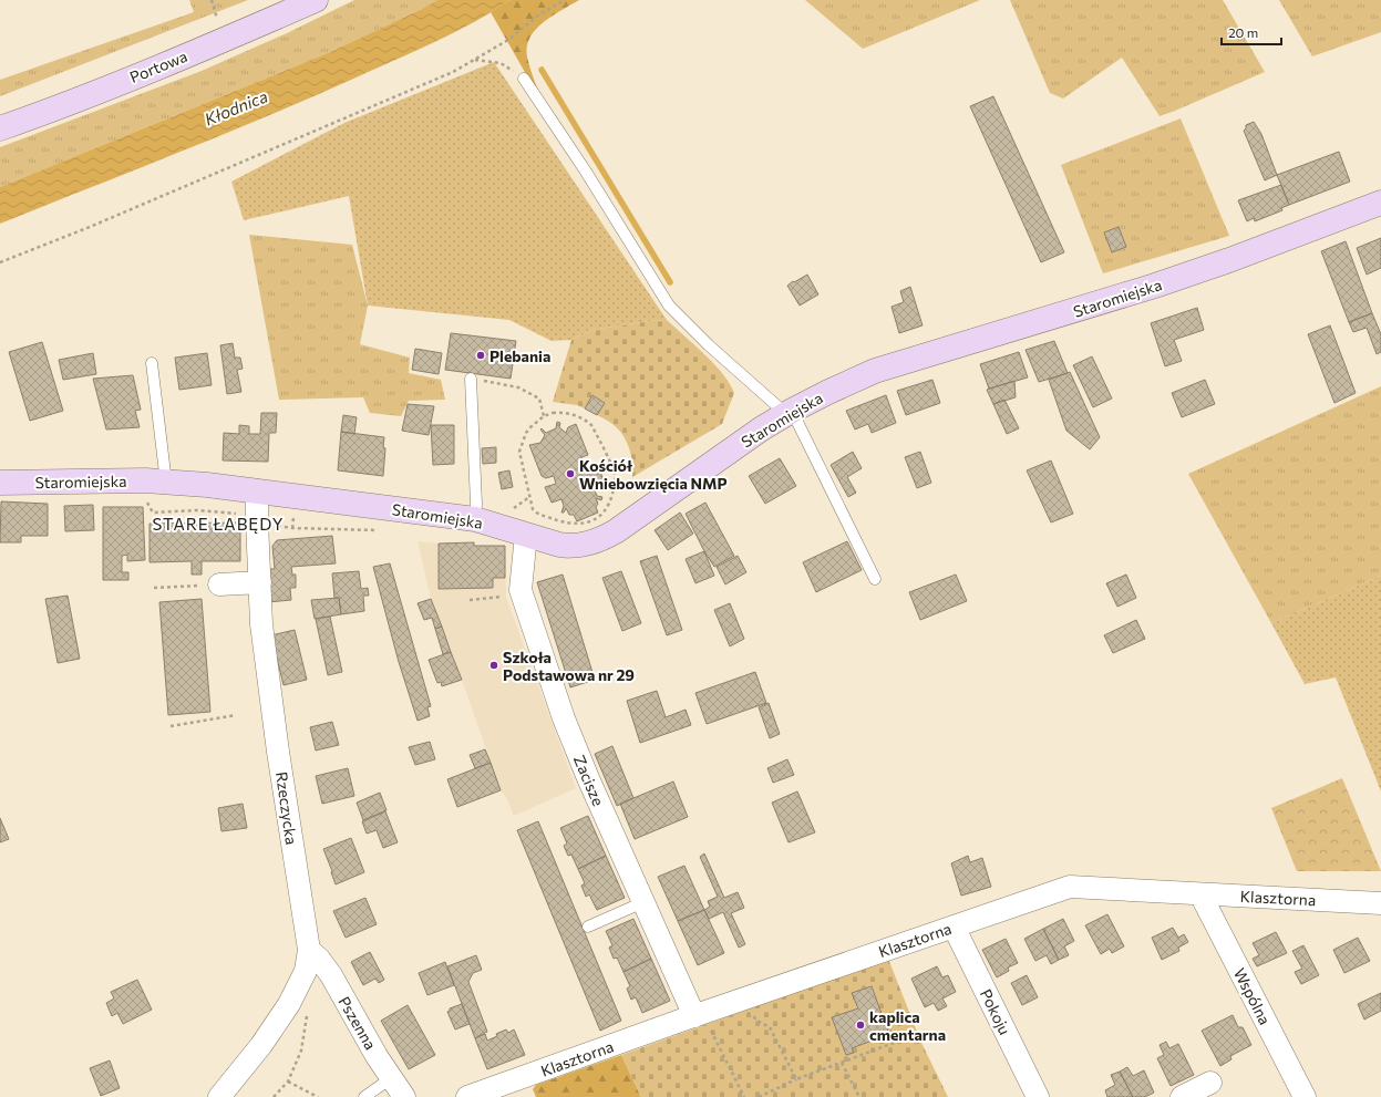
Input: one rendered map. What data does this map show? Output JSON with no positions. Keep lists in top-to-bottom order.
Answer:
{
  "streets": {
    "street": [
      "Portowa",
      "Staromiejska",
      "Zacisze",
      "Rzeczycka",
      "Klasztorna",
      "Wspólna",
      "Pokoju",
      "Pszenna"
    ]
  },
  "crossings": [
    ["Staromiejska", "Zacisze"],
    ["Staromiejska", "Rzeczycka"],
    ["Zacisze", "Klasztorna"],
    ["Rzeczycka", "Pszenna"],
    ["Klasztorna", "Wspólna"],
    ["Klasztorna", "Pokoju"]
  ],
  "districts": ["STARE ŁABĘDY"],
  "water": ["Kłodnica"],
  "places": [
    "Plebania",
    "Kościół Wniebowzięcia NMP",
    "Szkoła Podstawowa nr 29",
    "kaplica cmentarna"
  ],
  "scale_bar": "20 m"
}
